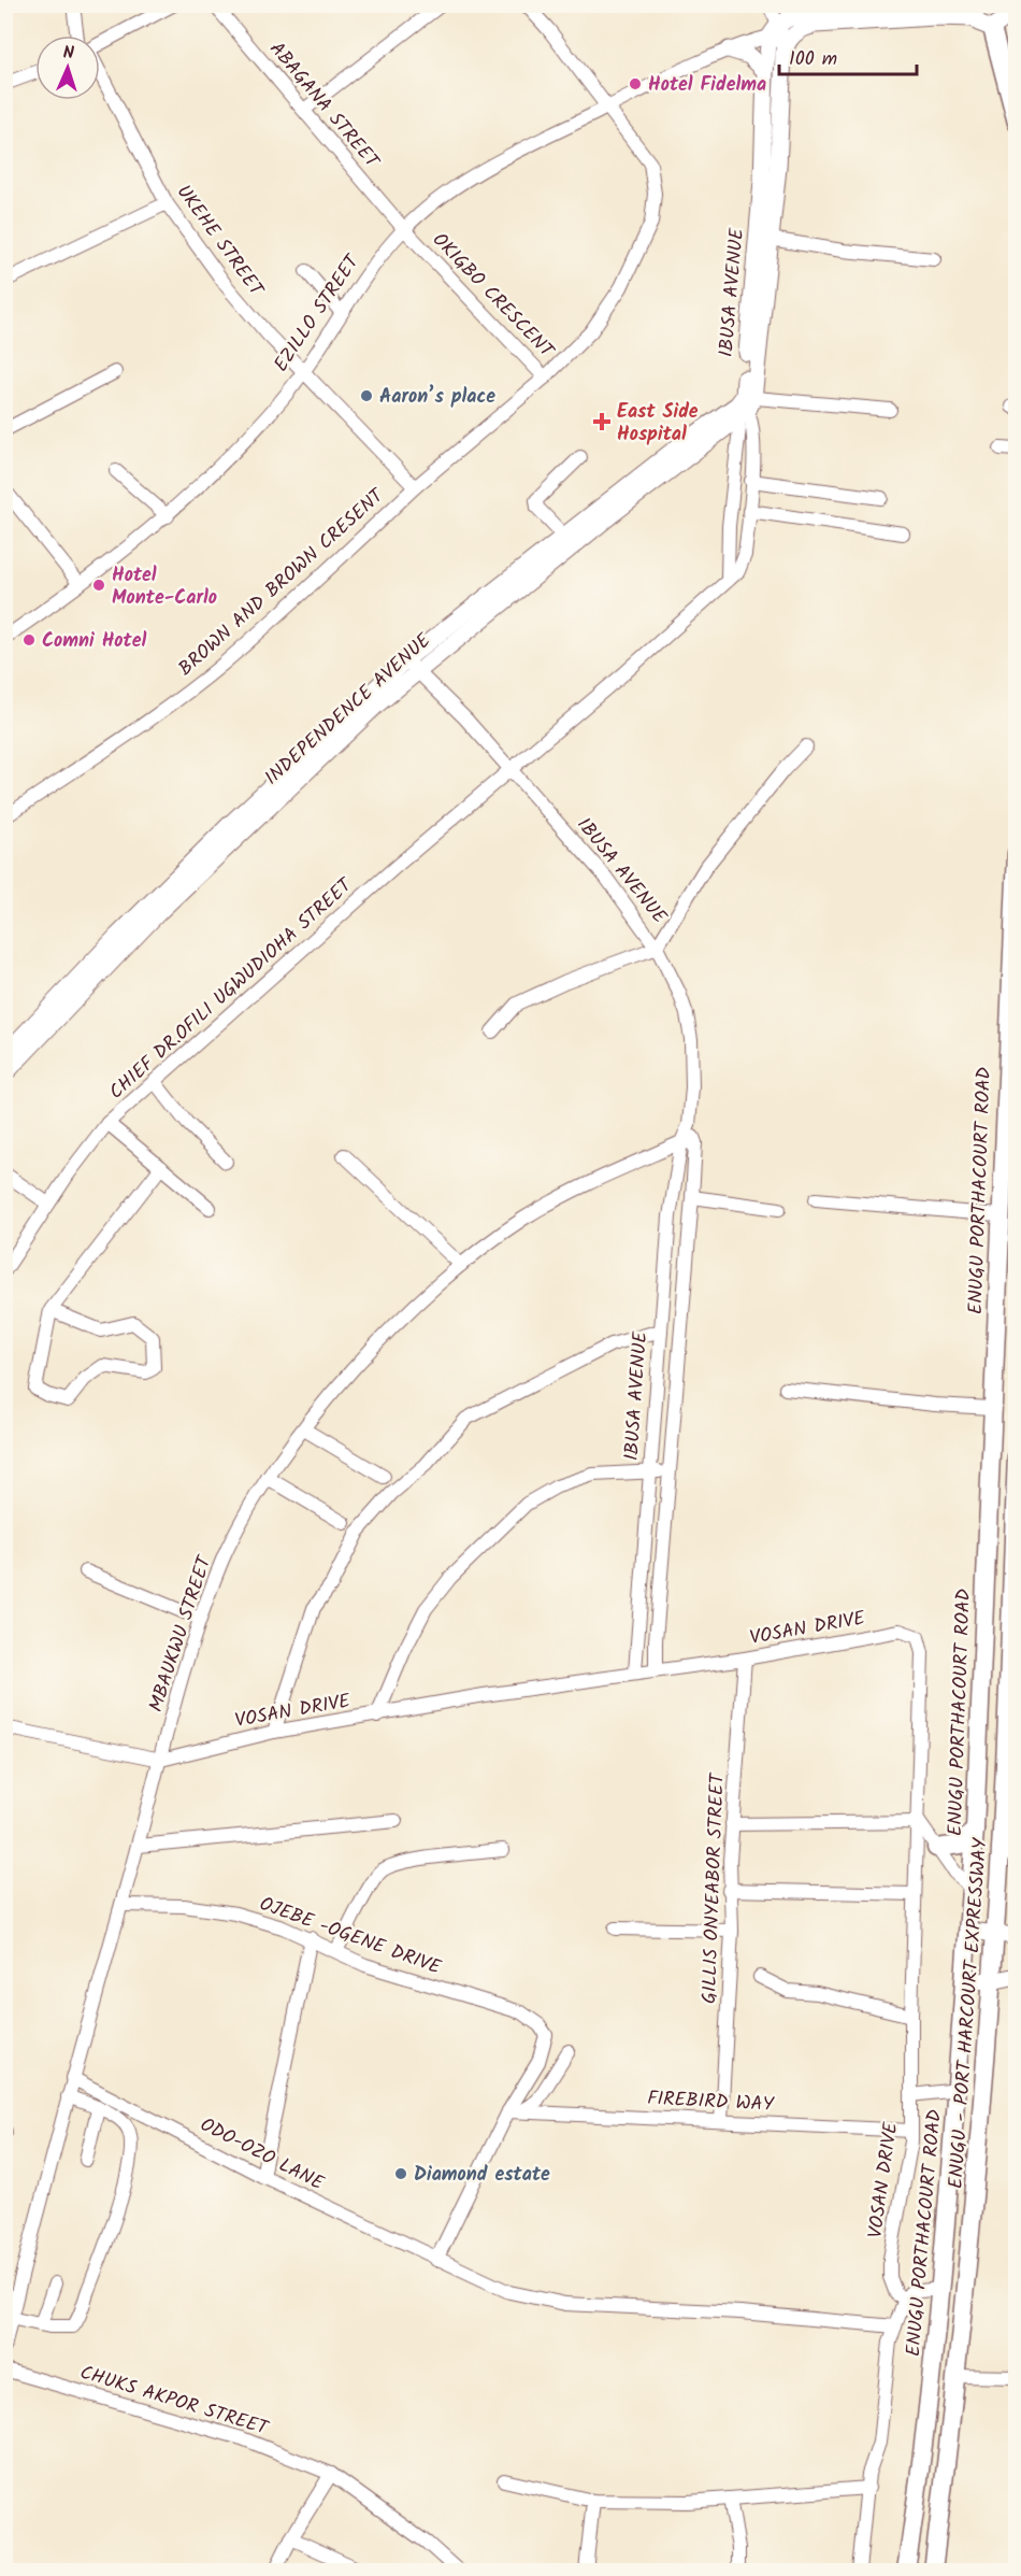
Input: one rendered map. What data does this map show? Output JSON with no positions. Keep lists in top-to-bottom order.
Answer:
{
  "streets": {
    "highway": ["ENUGU PORTHACOURT ROAD", "ENUGU - PORT HARCOURT EXPRESSWAY"],
    "main road": ["IBUSA AVENUE", "INDEPENDENCE AVENUE"],
    "street": [
      "ABAGANA STREET",
      "UKEHE STREET",
      "OKIGBO CRESCENT",
      "EZILLO STREET",
      "BROWN AND BROWN CRESENT",
      "CHIEF DR.OFILI UGWUDIOHA STREET",
      "VOSAN DRIVE",
      "MBAUKWU STREET",
      "GILLIS ONYEABOR STREET",
      "OJEBE -OGENE DRIVE",
      "FIREBIRD WAY",
      "ODO-OZO LANE",
      "CHUKS AKPOR STREET"
    ]
  },
  "crossings": [
    ["ABAGANA STREET", "OKIGBO CRESCENT"],
    ["ABAGANA STREET", "EZILLO STREET"],
    ["UKEHE STREET", "EZILLO STREET"],
    ["UKEHE STREET", "BROWN AND BROWN CRESENT"],
    ["IBUSA AVENUE", "EZILLO STREET"],
    ["IBUSA AVENUE", "INDEPENDENCE AVENUE"],
    ["IBUSA AVENUE", "CHIEF DR.OFILI UGWUDIOHA STREET"],
    ["IBUSA AVENUE", "VOSAN DRIVE"],
    ["IBUSA AVENUE", "MBAUKWU STREET"],
    ["OKIGBO CRESCENT", "EZILLO STREET"],
    ["OKIGBO CRESCENT", "BROWN AND BROWN CRESENT"],
    ["EZILLO STREET", "BROWN AND BROWN CRESENT"],
    ["VOSAN DRIVE", "MBAUKWU STREET"],
    ["VOSAN DRIVE", "GILLIS ONYEABOR STREET"],
    ["VOSAN DRIVE", "FIREBIRD WAY"],
    ["MBAUKWU STREET", "OJEBE -OGENE DRIVE"],
    ["MBAUKWU STREET", "ODO-OZO LANE"],
    ["GILLIS ONYEABOR STREET", "FIREBIRD WAY"],
    ["OJEBE -OGENE DRIVE", "FIREBIRD WAY"]
  ],
  "places": {
    "other": [
      "Hotel Fidelma",
      "Aaron’s place",
      "Hotel Monte-Carlo",
      "Comni Hotel",
      "Diamond estate"
    ],
    "health": ["East Side Hospital"]
  },
  "scale_bar": "100 m",
  "north": "top"
}
